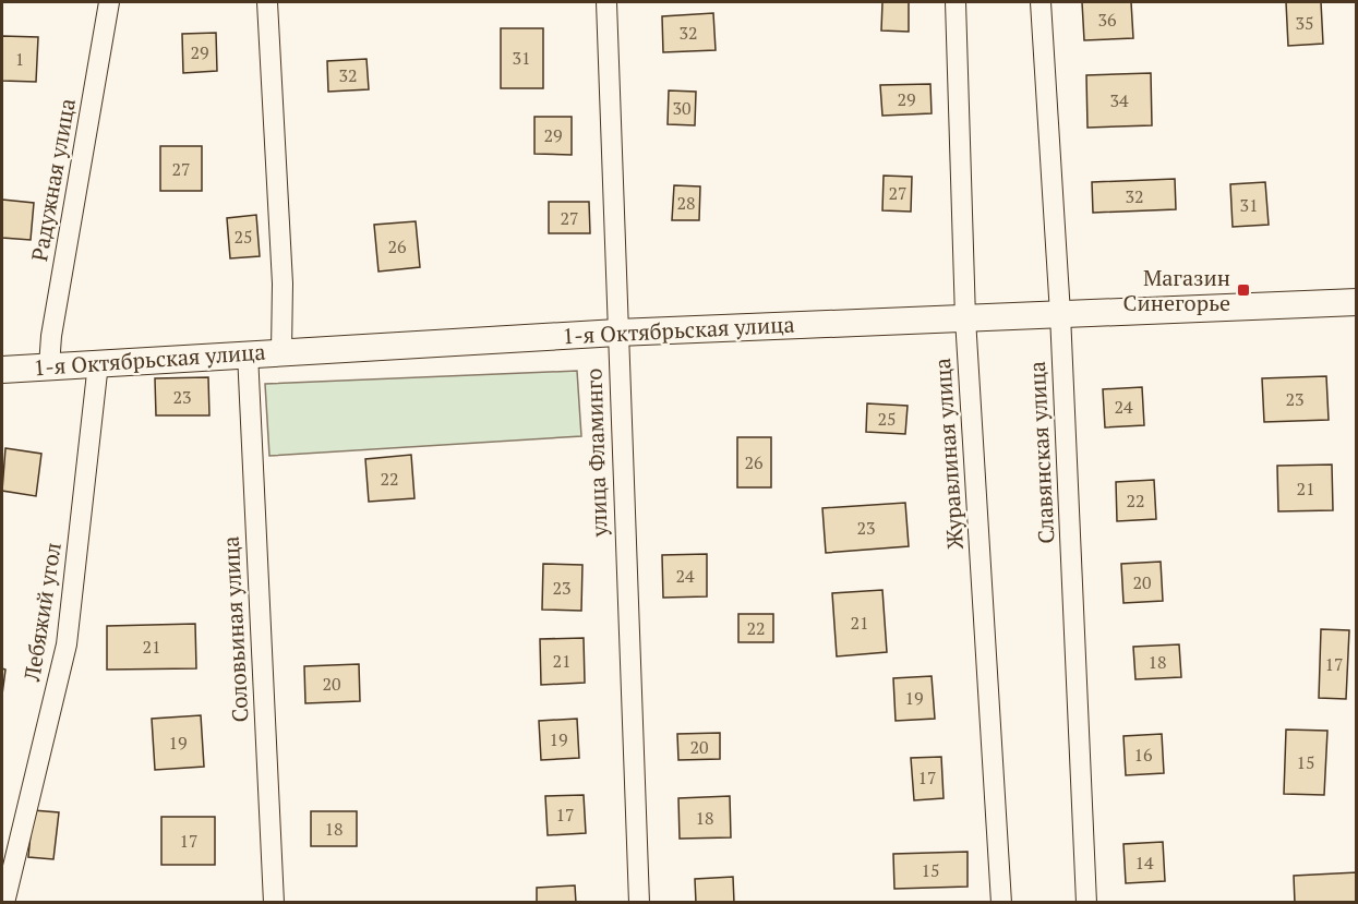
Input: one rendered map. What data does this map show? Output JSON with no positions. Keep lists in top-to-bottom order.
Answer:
{
  "streets": {
    "street": [
      "Радужная улица",
      "1-я Октябрьская улица",
      "улица Фламинго",
      "Славянская улица",
      "Журавлиная улица",
      "Лебяжий угол",
      "Соловьиная улица"
    ]
  },
  "crossings": [
    ["Радужная улица", "1-я Октябрьская улица"],
    ["1-я Октябрьская улица", "улица Фламинго"],
    ["1-я Октябрьская улица", "Славянская улица"],
    ["1-я Октябрьская улица", "Журавлиная улица"],
    ["1-я Октябрьская улица", "Лебяжий угол"],
    ["1-я Октябрьская улица", "Соловьиная улица"]
  ],
  "places": {
    "transit": ["Магазин Синегорье"]
  },
  "house_numbers": [
    "36",
    "35",
    "32",
    "29",
    "31",
    "1",
    "32",
    "29",
    "34",
    "30",
    "29",
    "27",
    "27",
    "32",
    "28",
    "31",
    "27",
    "25",
    "26",
    "23",
    "23",
    "24",
    "25",
    "26",
    "22",
    "21",
    "22",
    "23",
    "24",
    "20",
    "23",
    "21",
    "22",
    "21",
    "21",
    "18",
    "17",
    "20",
    "19",
    "19",
    "19",
    "20",
    "16",
    "15",
    "17",
    "17",
    "18",
    "18",
    "17",
    "14",
    "15"
  ]
}
